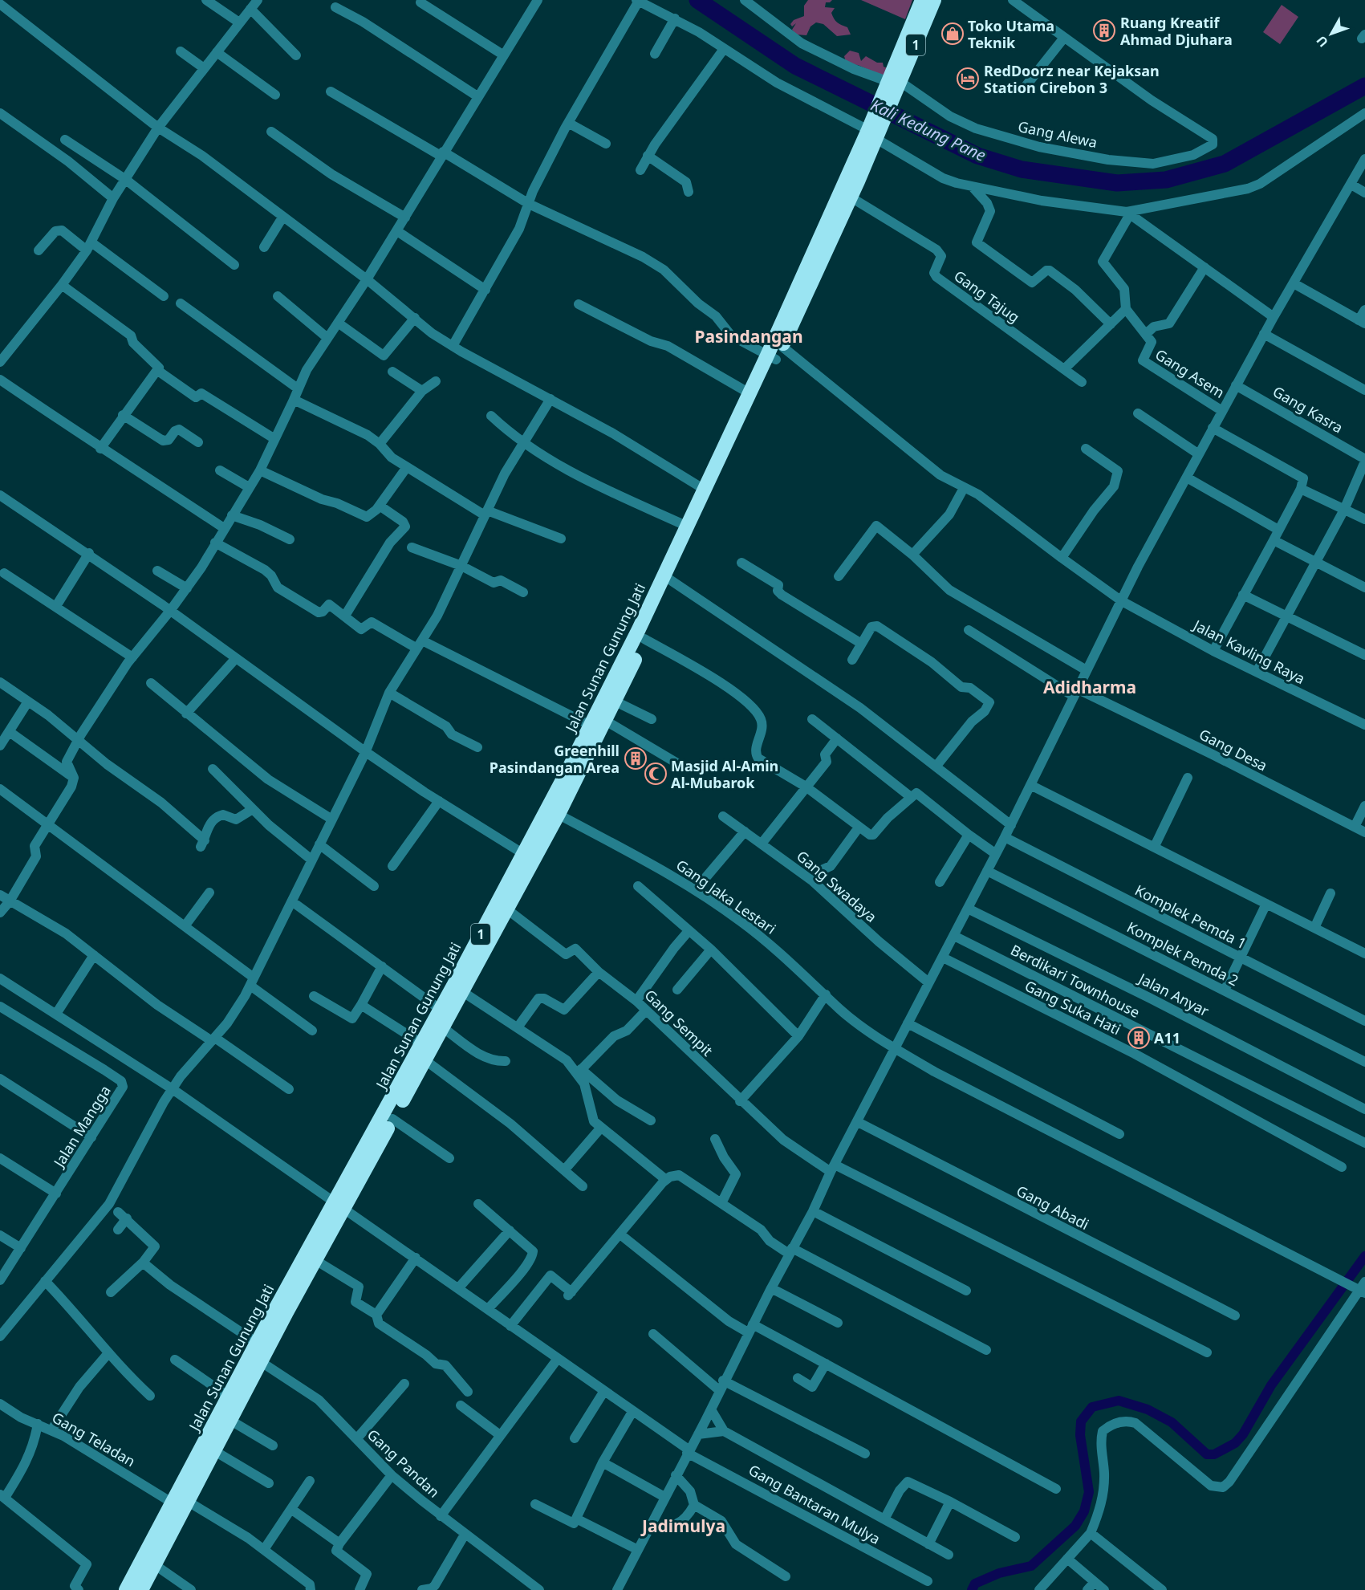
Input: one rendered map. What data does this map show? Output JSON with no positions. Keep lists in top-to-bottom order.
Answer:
{
  "streets": {
    "highway": ["1", "Jalan Sunan Gunung Jati"],
    "street": [
      "Gang Alewa",
      "Gang Tajug",
      "Gang Asem",
      "Gang Kasra",
      "Jalan Kavling Raya",
      "Gang Desa",
      "Gang Swadaya",
      "Gang Jaka Lestari",
      "Komplek Pemda 1",
      "Komplek Pemda 2",
      "Berdikari Townhouse",
      "Jalan Anyar",
      "Gang Suka Hati",
      "Gang Sempit",
      "Jalan Mangga",
      "Gang Abadi",
      "Gang Teladan",
      "Gang Pandan",
      "Gang Bantaran Mulya"
    ]
  },
  "crossings": [
    ["1", "Gang Alewa"],
    ["1", "Gang Tajug"],
    ["1", "Jalan Kavling Raya"],
    ["1", "Jalan Sunan Gunung Jati"],
    ["1", "Gang Jaka Lestari"],
    ["1", "Gang Sempit"],
    ["1", "Gang Teladan"],
    ["1", "Gang Pandan"],
    ["1", "Gang Bantaran Mulya"],
    ["Jalan Kavling Raya", "Jalan Sunan Gunung Jati"],
    ["Jalan Sunan Gunung Jati", "Gang Jaka Lestari"],
    ["Jalan Sunan Gunung Jati", "Gang Teladan"],
    ["Jalan Sunan Gunung Jati", "Gang Pandan"],
    ["Jalan Sunan Gunung Jati", "Gang Bantaran Mulya"]
  ],
  "districts": ["Pasindangan", "Adidharma", "Jadimulya"],
  "water": ["Kali Kedung Pane"],
  "places": {
    "building": ["Ruang Kreatif Ahmad Djuhara", "Greenhill Pasindangan Area", "A11"],
    "shop": ["Toko Utama Teknik"],
    "hotel": ["RedDoorz near Kejaksan Station Cirebon 3"],
    "mosque": ["Masjid Al-Amin Al-Mubarok"]
  },
  "north": "bottom left"
}
